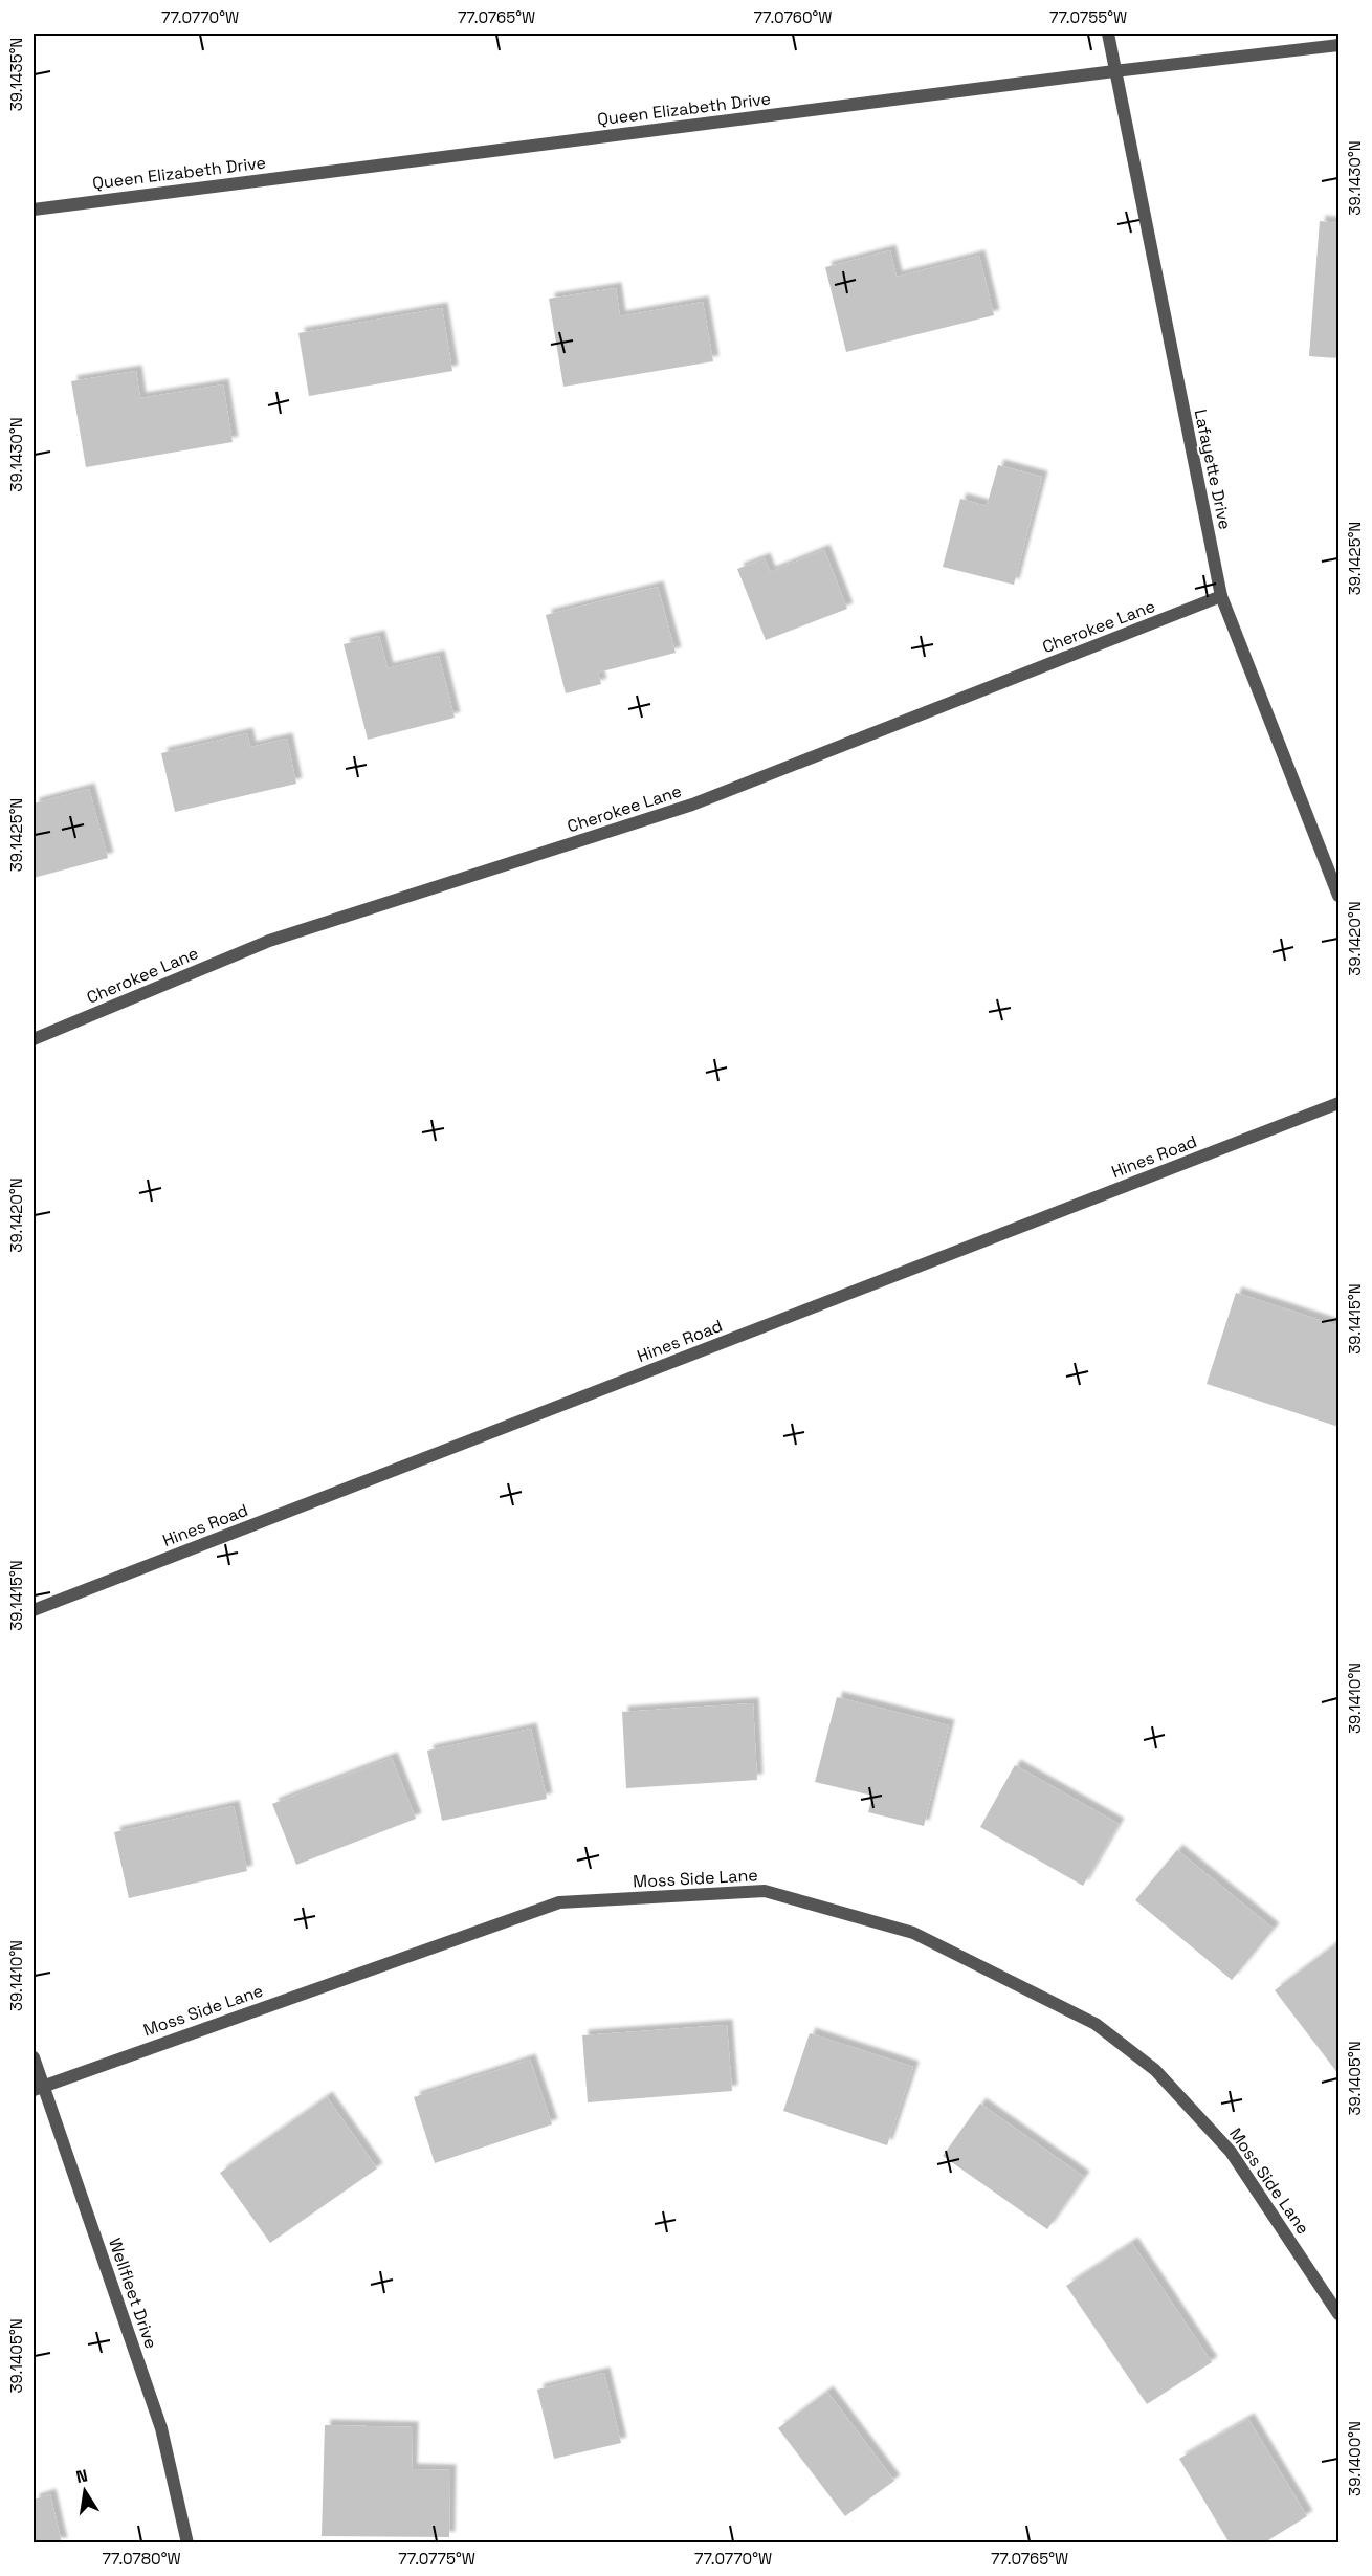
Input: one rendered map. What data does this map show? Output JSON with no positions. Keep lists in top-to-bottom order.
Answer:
{
  "streets": {
    "street": [
      "Queen Elizabeth Drive",
      "Lafayette Drive",
      "Cherokee Lane",
      "Hines Road",
      "Moss Side Lane",
      "Wellfleet Drive"
    ]
  },
  "crossings": [
    ["Queen Elizabeth Drive", "Lafayette Drive"],
    ["Lafayette Drive", "Cherokee Lane"],
    ["Moss Side Lane", "Wellfleet Drive"]
  ],
  "north": "top",
  "coordinates": [
    "77.0770°W",
    "77.0765°W",
    "77.0760°W",
    "77.0755°W",
    "39.1435°N",
    "39.1430°N",
    "39.1425°N",
    "39.1420°N",
    "39.1415°N",
    "39.1410°N",
    "39.1405°N",
    "39.1400°N",
    "77.0780°W",
    "77.0775°W"
  ]
}
